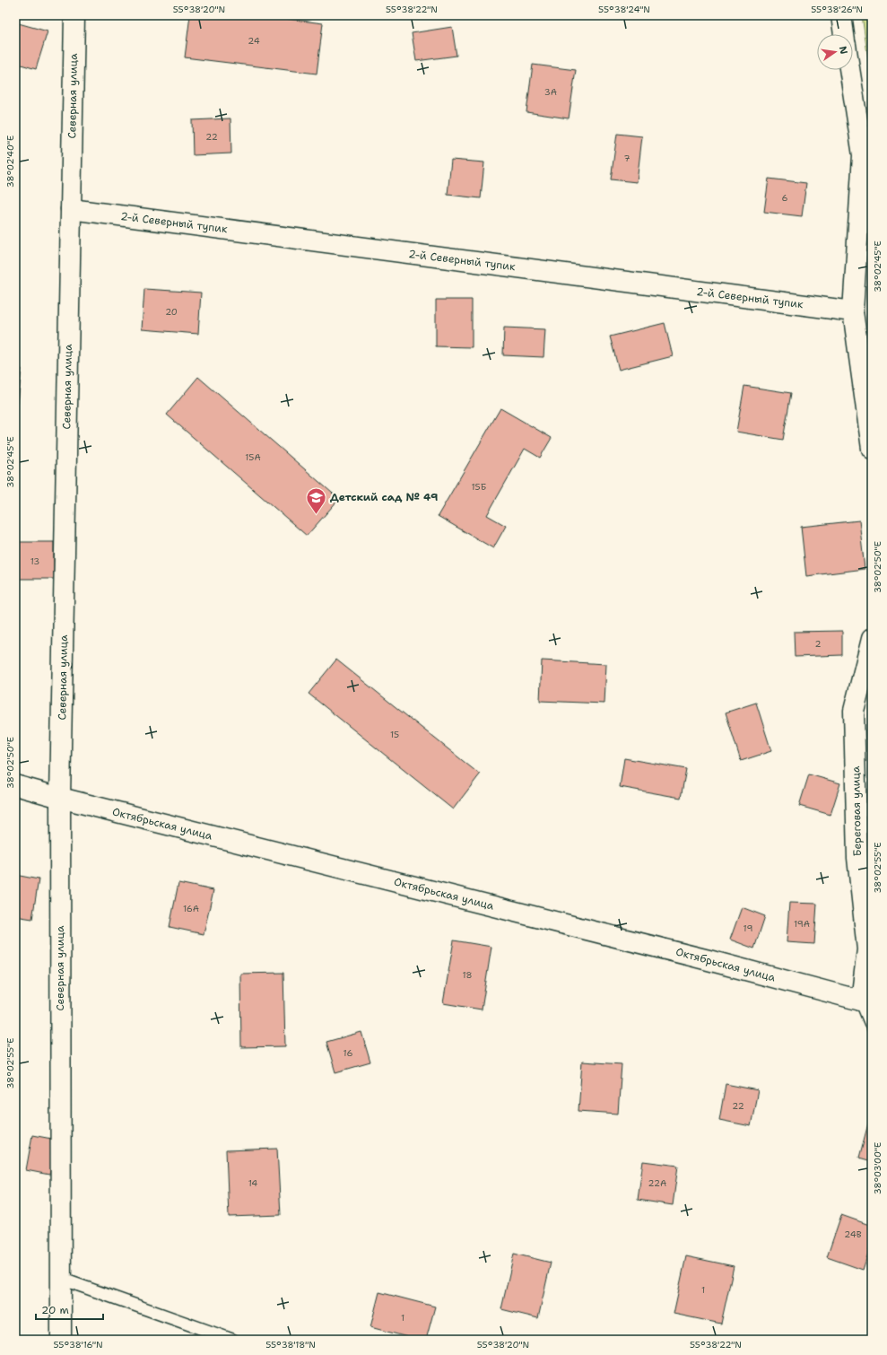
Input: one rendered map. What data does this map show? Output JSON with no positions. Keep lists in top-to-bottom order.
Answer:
{
  "streets": {
    "street": [
      "Северная улица",
      "2-й Северный тупик",
      "Береговая улица",
      "Октябрьская улица"
    ]
  },
  "crossings": [
    ["Северная улица", "2-й Северный тупик"],
    ["Северная улица", "Октябрьская улица"],
    ["Береговая улица", "Октябрьская улица"]
  ],
  "places": {
    "school or university": ["Детский сад № 49"]
  },
  "house_numbers": [
    "24",
    "3А",
    "22",
    "7",
    "6",
    "20",
    "15А",
    "15Б",
    "13",
    "2",
    "15",
    "16А",
    "19А",
    "19",
    "18",
    "16",
    "22",
    "14",
    "22А",
    "24В",
    "1",
    "1"
  ],
  "scale_bar": "20 m",
  "north": "right",
  "coordinates": [
    "55°38'20\"N",
    "55°38'22\"N",
    "55°38'24\"N",
    "55°38'26\"N",
    "38°02'40\"E",
    "38°02'45\"E",
    "38°02'50\"E",
    "38°02'55\"E",
    "38°03'00\"E",
    "55°38'16\"N",
    "55°38'18\"N"
  ]
}
